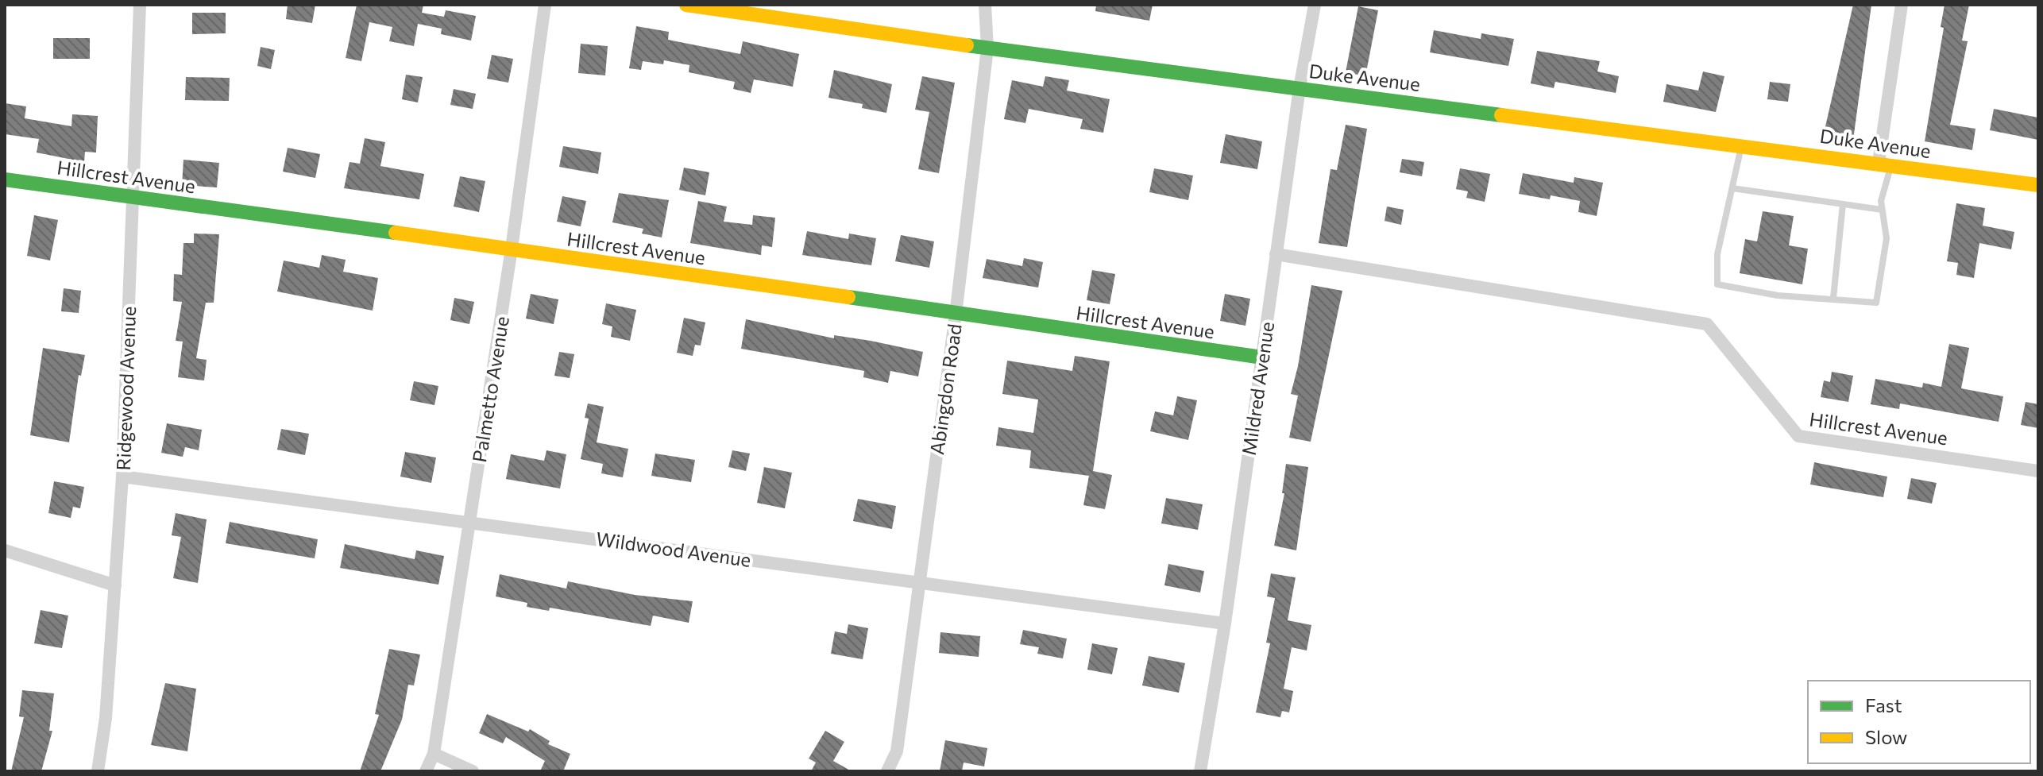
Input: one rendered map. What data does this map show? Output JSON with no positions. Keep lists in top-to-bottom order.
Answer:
{
  "streets": {
    "street": [
      "Duke Avenue",
      "Hillcrest Avenue",
      "Ridgewood Avenue",
      "Mildred Avenue",
      "Palmetto Avenue",
      "Abingdon Road",
      "Wildwood Avenue"
    ]
  },
  "crossings": [
    ["Duke Avenue", "Mildred Avenue"],
    ["Duke Avenue", "Abingdon Road"],
    ["Hillcrest Avenue", "Ridgewood Avenue"],
    ["Hillcrest Avenue", "Mildred Avenue"],
    ["Hillcrest Avenue", "Palmetto Avenue"],
    ["Hillcrest Avenue", "Abingdon Road"],
    ["Ridgewood Avenue", "Wildwood Avenue"],
    ["Mildred Avenue", "Wildwood Avenue"],
    ["Palmetto Avenue", "Wildwood Avenue"],
    ["Abingdon Road", "Wildwood Avenue"]
  ],
  "legend": ["Fast", "Slow"]
}
